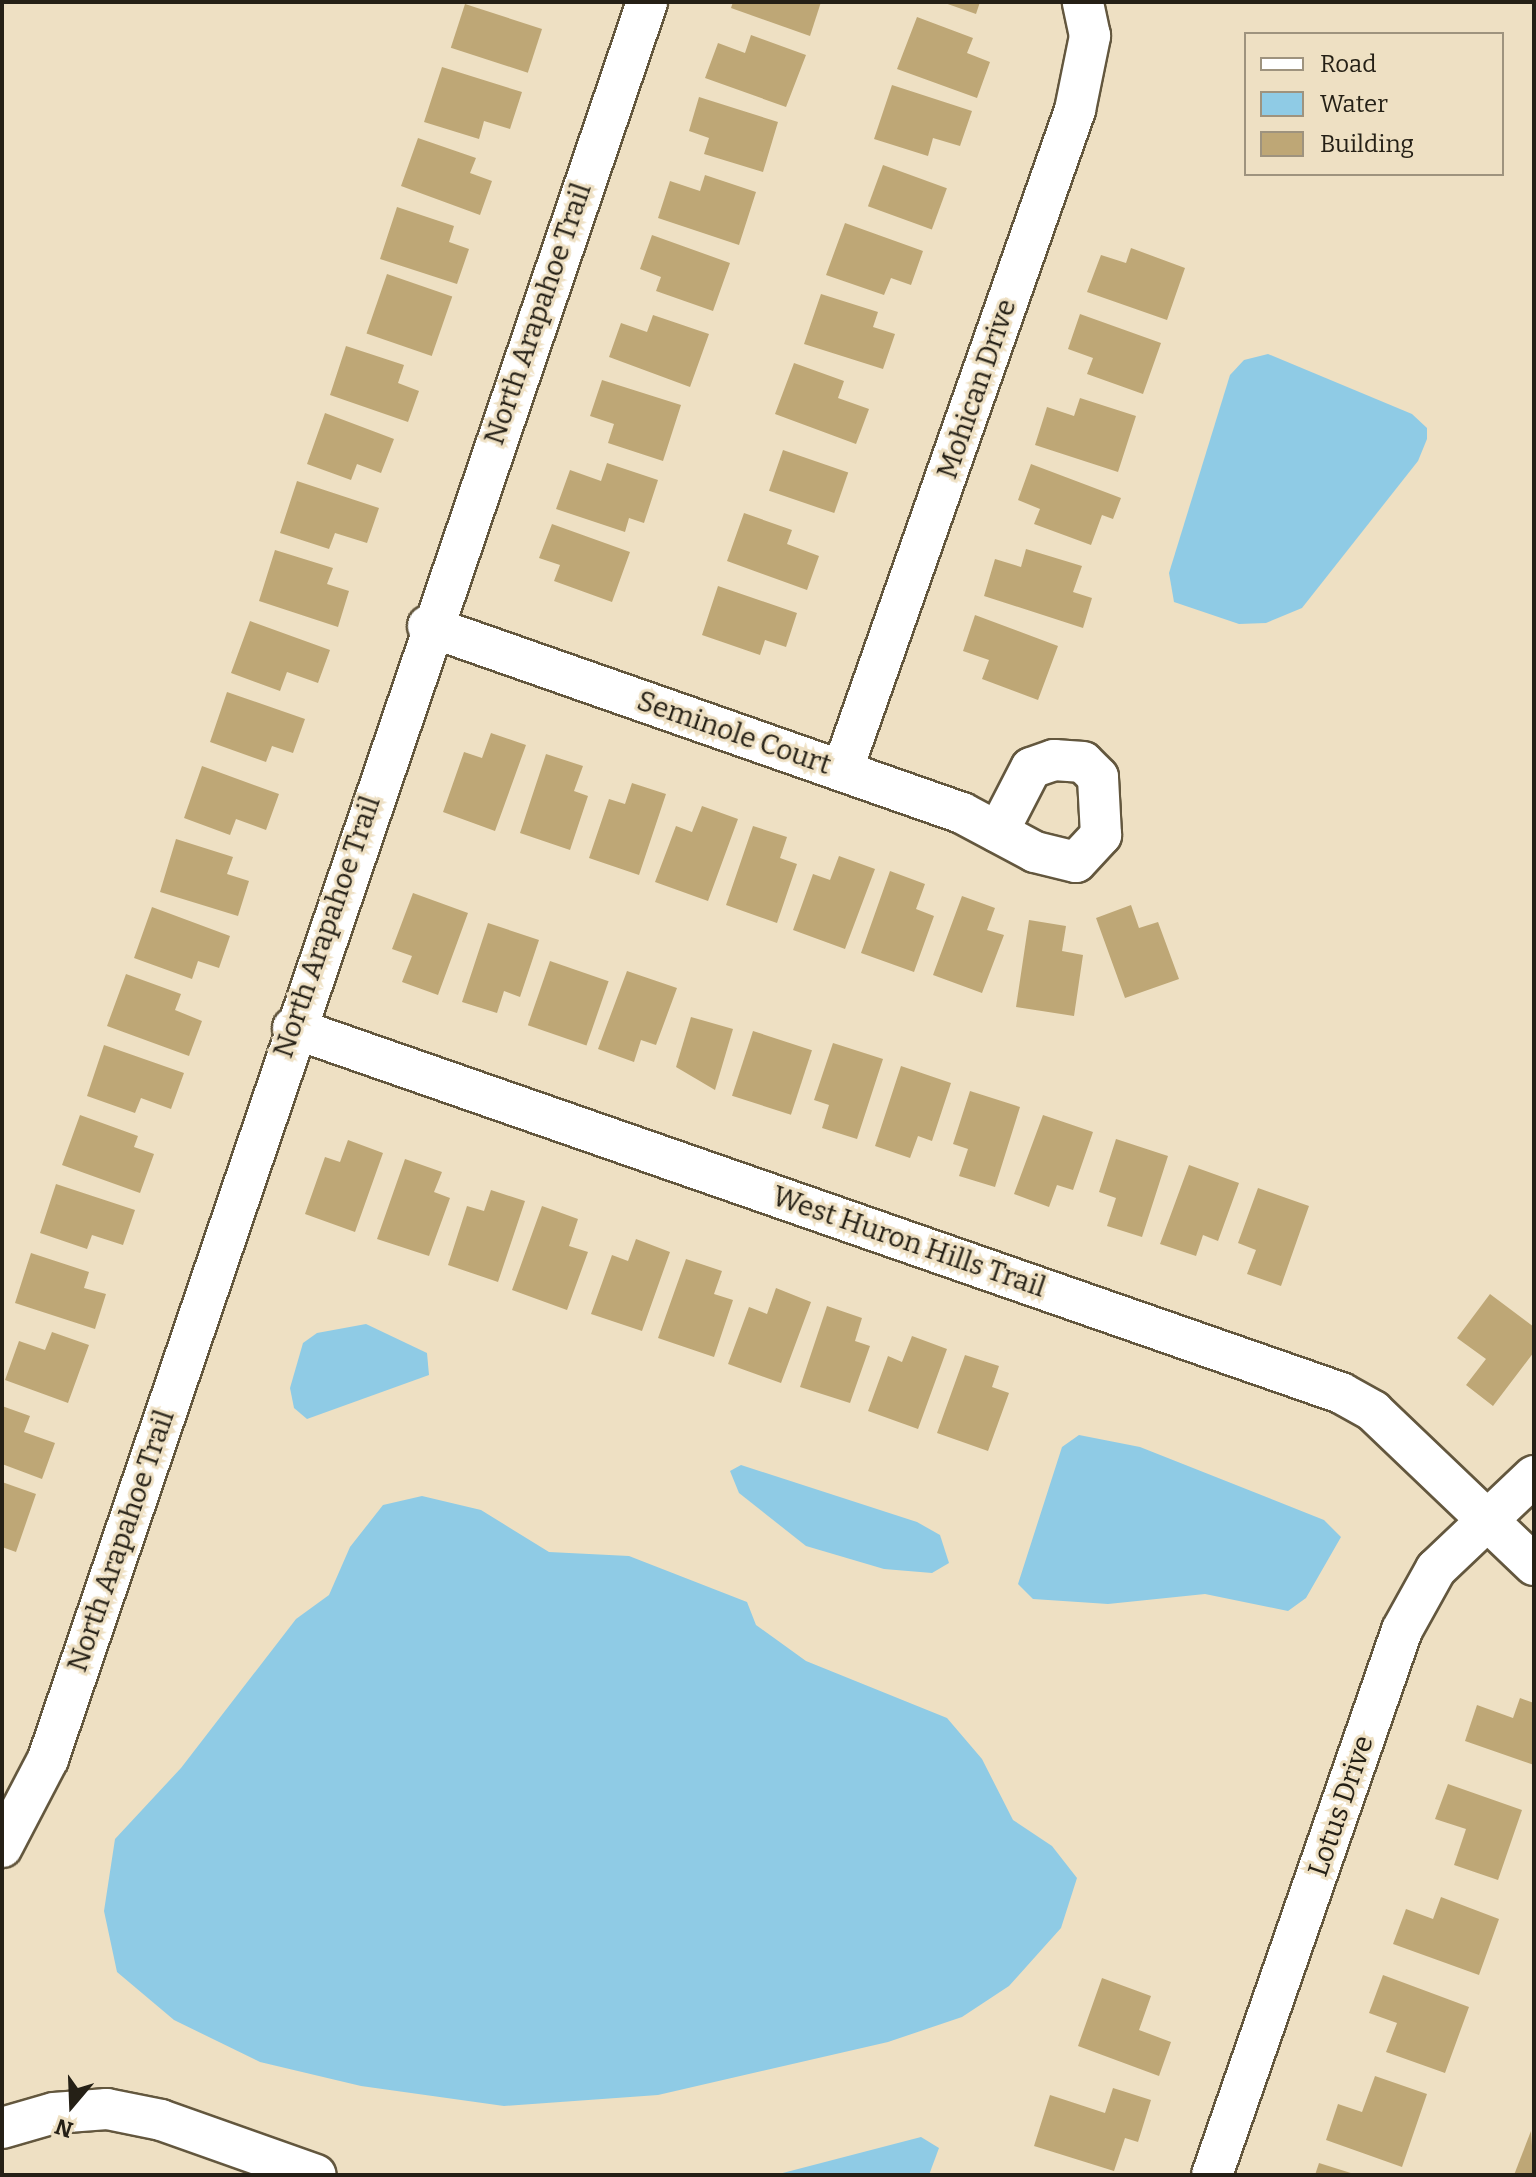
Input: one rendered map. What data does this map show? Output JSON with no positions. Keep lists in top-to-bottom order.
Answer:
{
  "streets": {
    "street": [
      "North Arapahoe Trail",
      "Mohican Drive",
      "Seminole Court",
      "West Huron Hills Trail",
      "Lotus Drive"
    ]
  },
  "crossings": [
    ["North Arapahoe Trail", "Seminole Court"],
    ["North Arapahoe Trail", "West Huron Hills Trail"],
    ["Mohican Drive", "Seminole Court"],
    ["West Huron Hills Trail", "Lotus Drive"]
  ],
  "legend": ["Road", "Water", "Building"],
  "north": "bottom"
}
